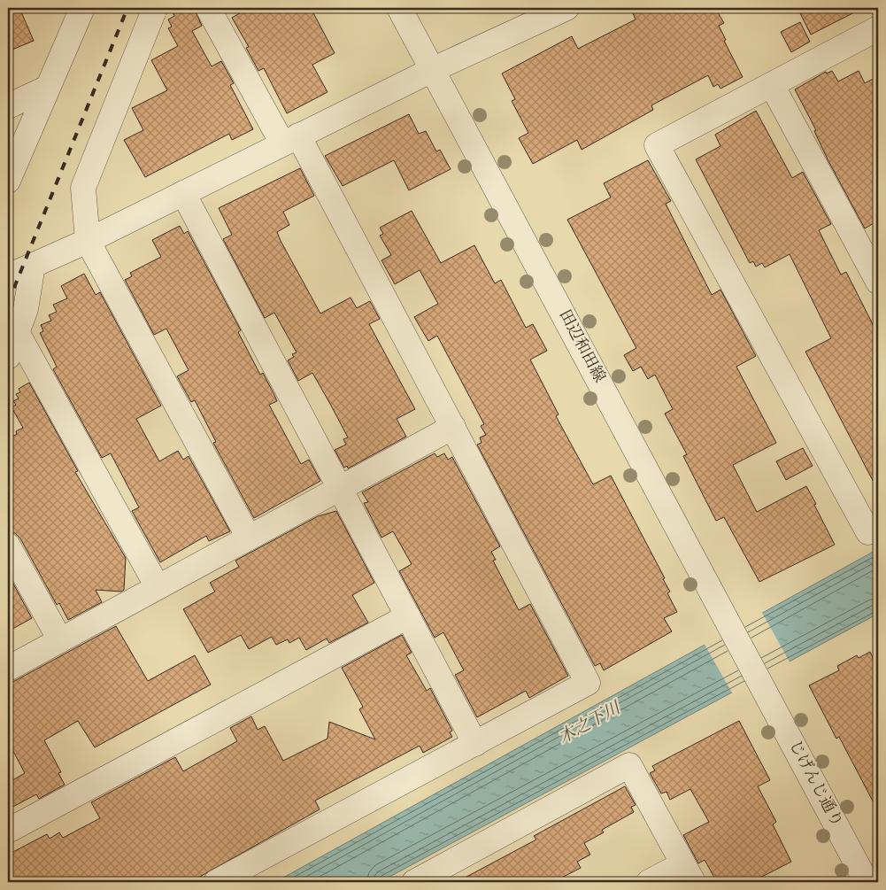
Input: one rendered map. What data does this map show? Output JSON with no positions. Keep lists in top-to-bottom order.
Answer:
{
  "streets": {
    "street": ["田辺和田線", "じげんじ通り"]
  },
  "crossings": [
    ["田辺和田線", "じげんじ通り"]
  ],
  "water": ["木之下川"]
}
